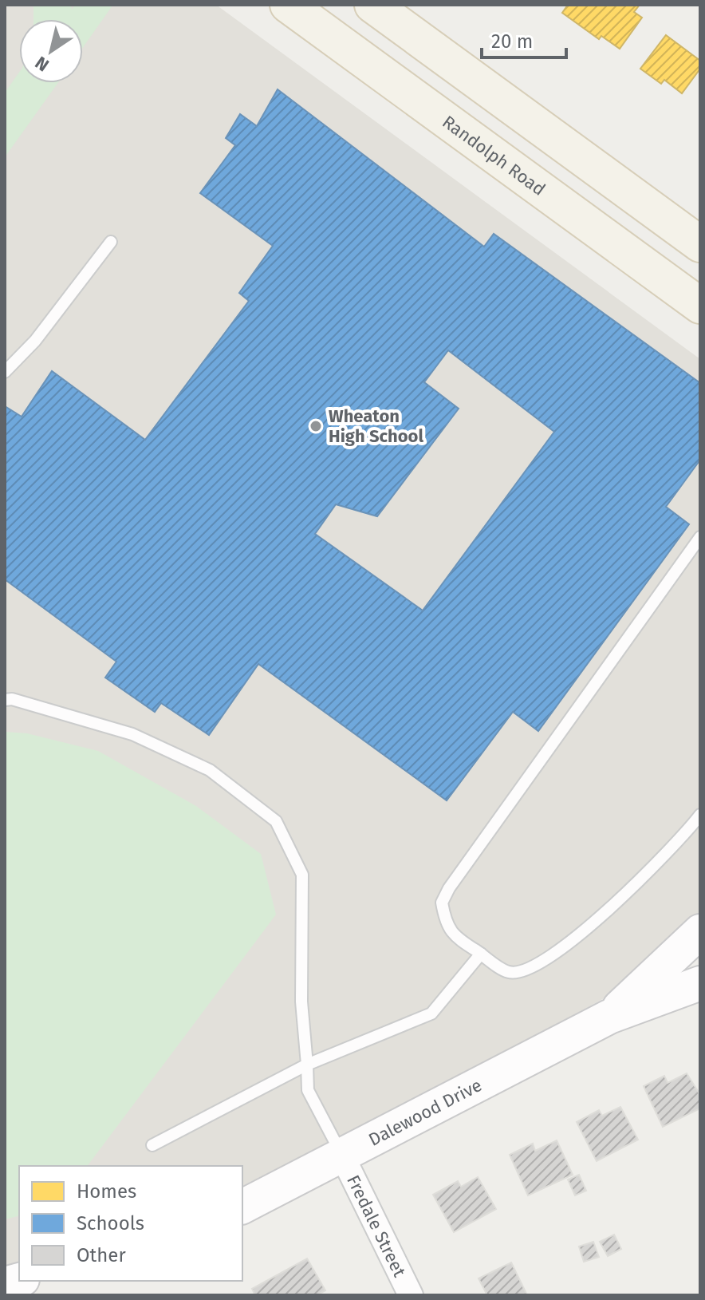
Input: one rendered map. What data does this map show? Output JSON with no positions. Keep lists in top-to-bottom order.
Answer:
{
  "streets": {
    "main road": ["Randolph Road"],
    "street": ["Dalewood Drive", "Fredale Street"]
  },
  "crossings": [
    ["Dalewood Drive", "Fredale Street"]
  ],
  "places": ["Wheaton High School"],
  "legend": ["Homes", "Schools", "Other"],
  "scale_bar": "20 m",
  "north": "bottom left"
}
